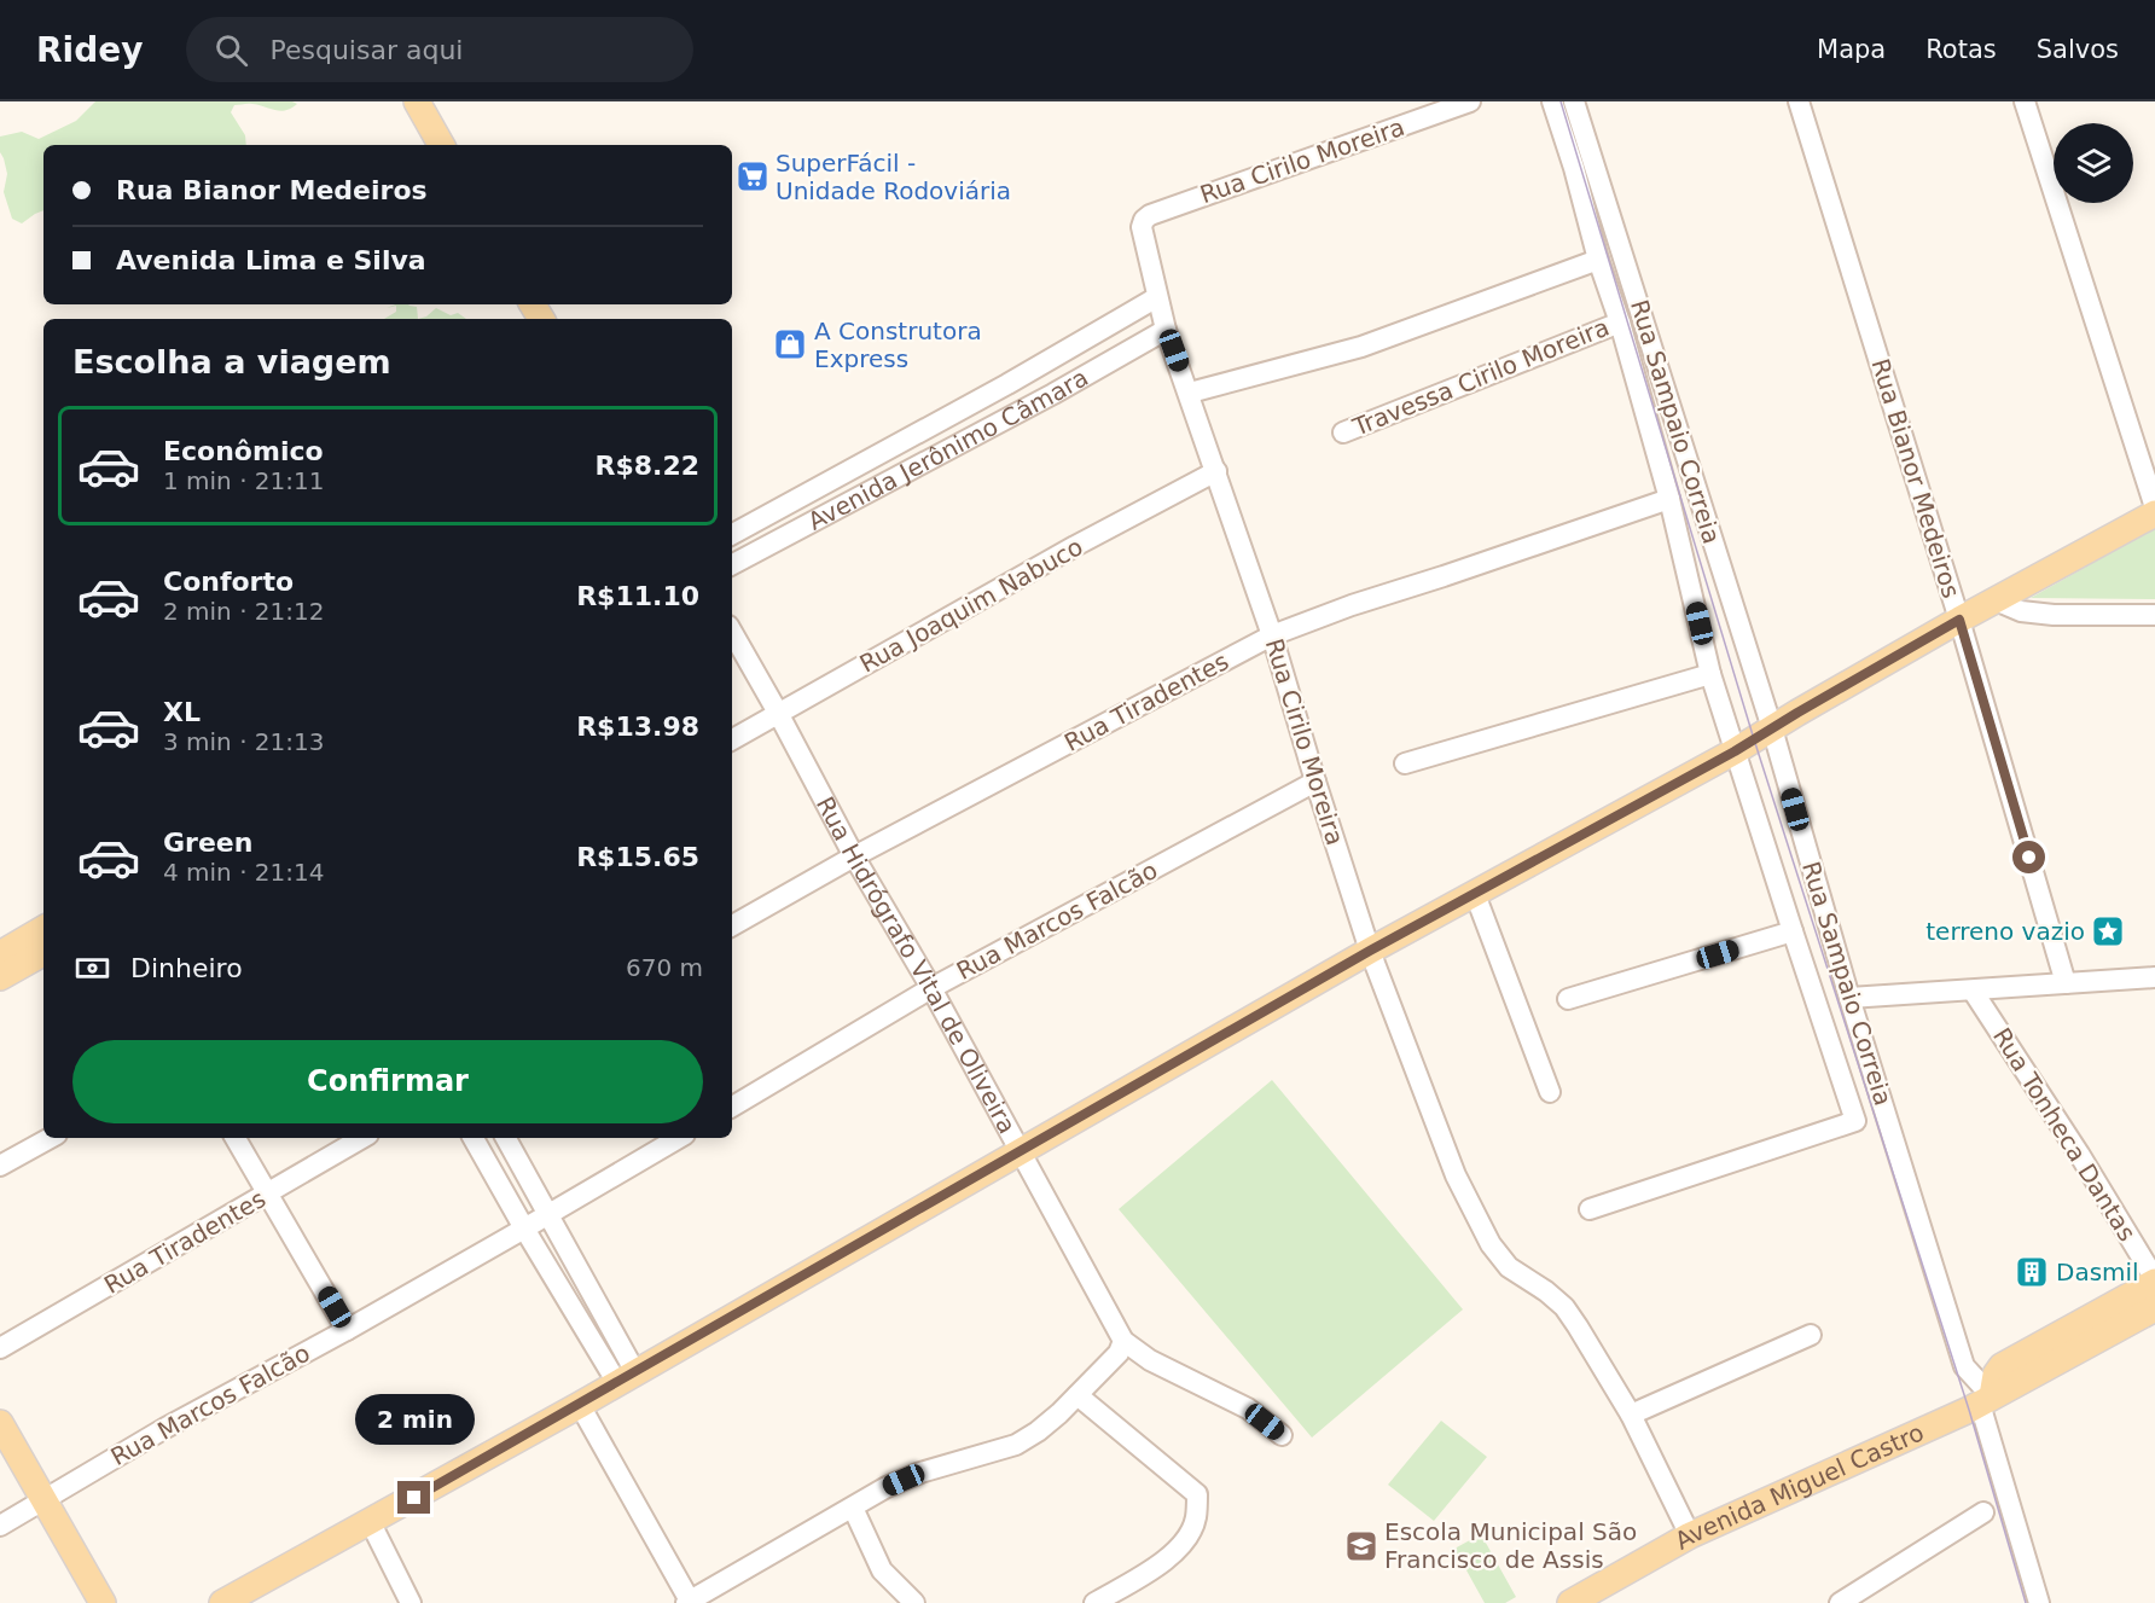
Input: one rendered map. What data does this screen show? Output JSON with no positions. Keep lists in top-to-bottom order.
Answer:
{
  "streets": {
    "main road": ["Avenida Miguel Castro"],
    "street": [
      "Rua Cirilo Moreira",
      "Travessa Cirilo Moreira",
      "Rua Sampaio Correia",
      "Avenida Jerônimo Câmara",
      "Rua Bianor Medeiros",
      "Rua Joaquim Nabuco",
      "Rua Tiradentes",
      "Rua Marcos Falcão",
      "Rua Hidrógrafo Vital de Oliveira",
      "Rua Tonheca Dantas"
    ]
  },
  "crossings": [
    ["Rua Cirilo Moreira", "Avenida Jerônimo Câmara"],
    ["Rua Cirilo Moreira", "Rua Joaquim Nabuco"],
    ["Rua Cirilo Moreira", "Rua Tiradentes"],
    ["Rua Cirilo Moreira", "Rua Marcos Falcão"],
    ["Rua Cirilo Moreira", "Avenida Miguel Castro"],
    ["Travessa Cirilo Moreira", "Rua Sampaio Correia"],
    ["Rua Sampaio Correia", "Rua Tiradentes"],
    ["Rua Sampaio Correia", "Avenida Miguel Castro"],
    ["Rua Joaquim Nabuco", "Rua Hidrógrafo Vital de Oliveira"],
    ["Rua Tiradentes", "Rua Hidrógrafo Vital de Oliveira"],
    ["Rua Marcos Falcão", "Rua Hidrógrafo Vital de Oliveira"]
  ],
  "places": {
    "supermarket": ["SuperFácil - Unidade Rodoviária"],
    "shop": ["A Construtora Express"],
    "place": ["terreno vazio"],
    "building": ["Dasmil"],
    "school or university": ["Escola Municipal São Francisco de Assis"]
  },
  "page": {
    "header": "Ridey",
    "search": "Pesquisar aqui",
    "nav": ["Mapa", "Rotas", "Salvos"],
    "banner": ["Rua Bianor Medeiros", "Avenida Lima e Silva"],
    "heading": "Escolha a viagem",
    "list": [
      {
        "name": "Econômico",
        "note": "1 min · 21:11",
        "value": "R$8.22"
      },
      {
        "name": "Conforto",
        "note": "2 min · 21:12",
        "value": "R$11.10"
      },
      {
        "name": "XL",
        "note": "3 min · 21:13",
        "value": "R$13.98"
      },
      {
        "name": "Green",
        "note": "4 min · 21:14",
        "value": "R$15.65"
      }
    ],
    "pay": ["Dinheiro", "670 m"],
    "buttons": "Confirmar",
    "bubble": "2 min"
  }
}
